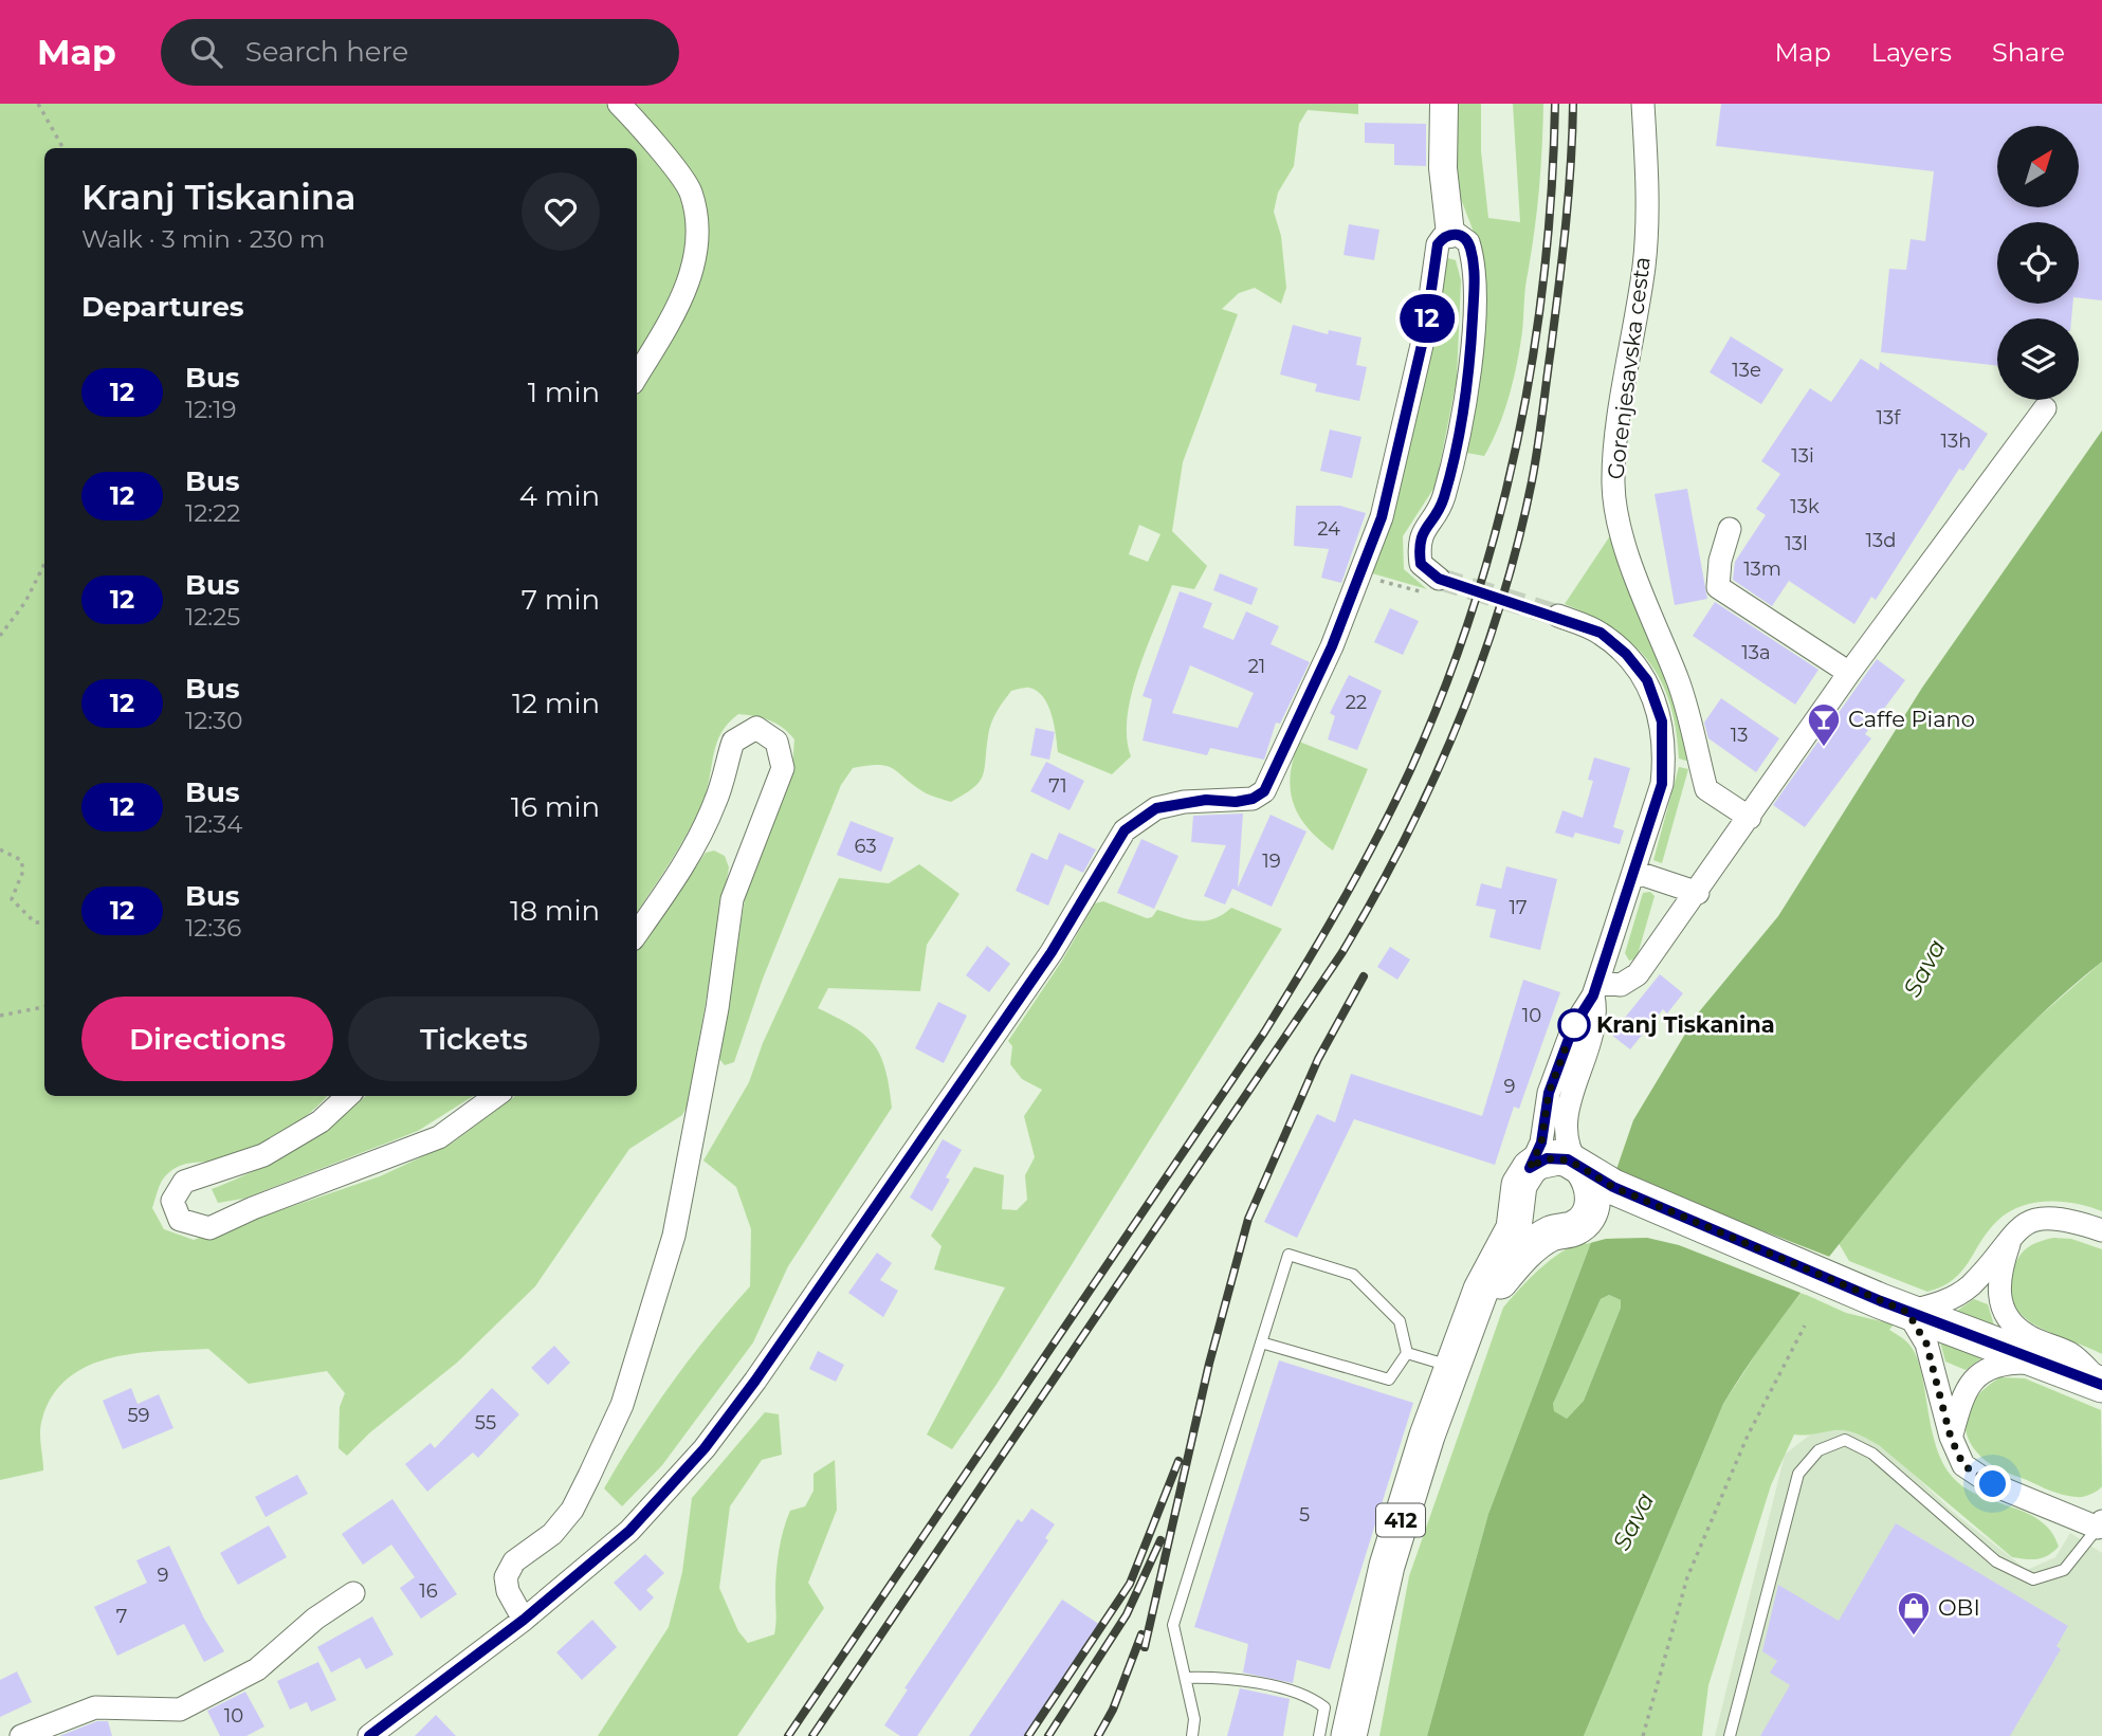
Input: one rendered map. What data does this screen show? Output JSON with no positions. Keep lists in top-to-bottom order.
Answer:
{
  "streets": {
    "main road": ["412"],
    "street": ["Gorenjesavska cesta"]
  },
  "water": ["Sava"],
  "places": {
    "bar": ["Caffe Piano"],
    "other": ["Kranj Tiskanina"],
    "shop": ["OBI"]
  },
  "lines": ["bus line 12"],
  "house_numbers": [
    "13e",
    "13f",
    "13h",
    "13i",
    "13k",
    "24",
    "13d",
    "13l",
    "13m",
    "13a",
    "21",
    "22",
    "13",
    "71",
    "63",
    "19",
    "17",
    "10",
    "9",
    "59",
    "55",
    "5",
    "9",
    "16",
    "7",
    "10"
  ],
  "north": "top right",
  "page": {
    "header": "Map",
    "search": "Search here",
    "nav": ["Map", "Layers", "Share"],
    "on_map": "12",
    "heading": [
      ["Kranj Tiskanina", "Walk · 3 min · 230 m"],
      "Departures"
    ],
    "list": [
      {
        "mark": "12",
        "name": "Bus",
        "note": "12:19",
        "value": "1 min"
      },
      {
        "mark": "12",
        "name": "Bus",
        "note": "12:22",
        "value": "4 min"
      },
      {
        "mark": "12",
        "name": "Bus",
        "note": "12:25",
        "value": "7 min"
      },
      {
        "mark": "12",
        "name": "Bus",
        "note": "12:30",
        "value": "12 min"
      },
      {
        "mark": "12",
        "name": "Bus",
        "note": "12:34",
        "value": "16 min"
      },
      {
        "mark": "12",
        "name": "Bus",
        "note": "12:36",
        "value": "18 min"
      }
    ],
    "buttons": ["Directions", "Tickets"]
  }
}
